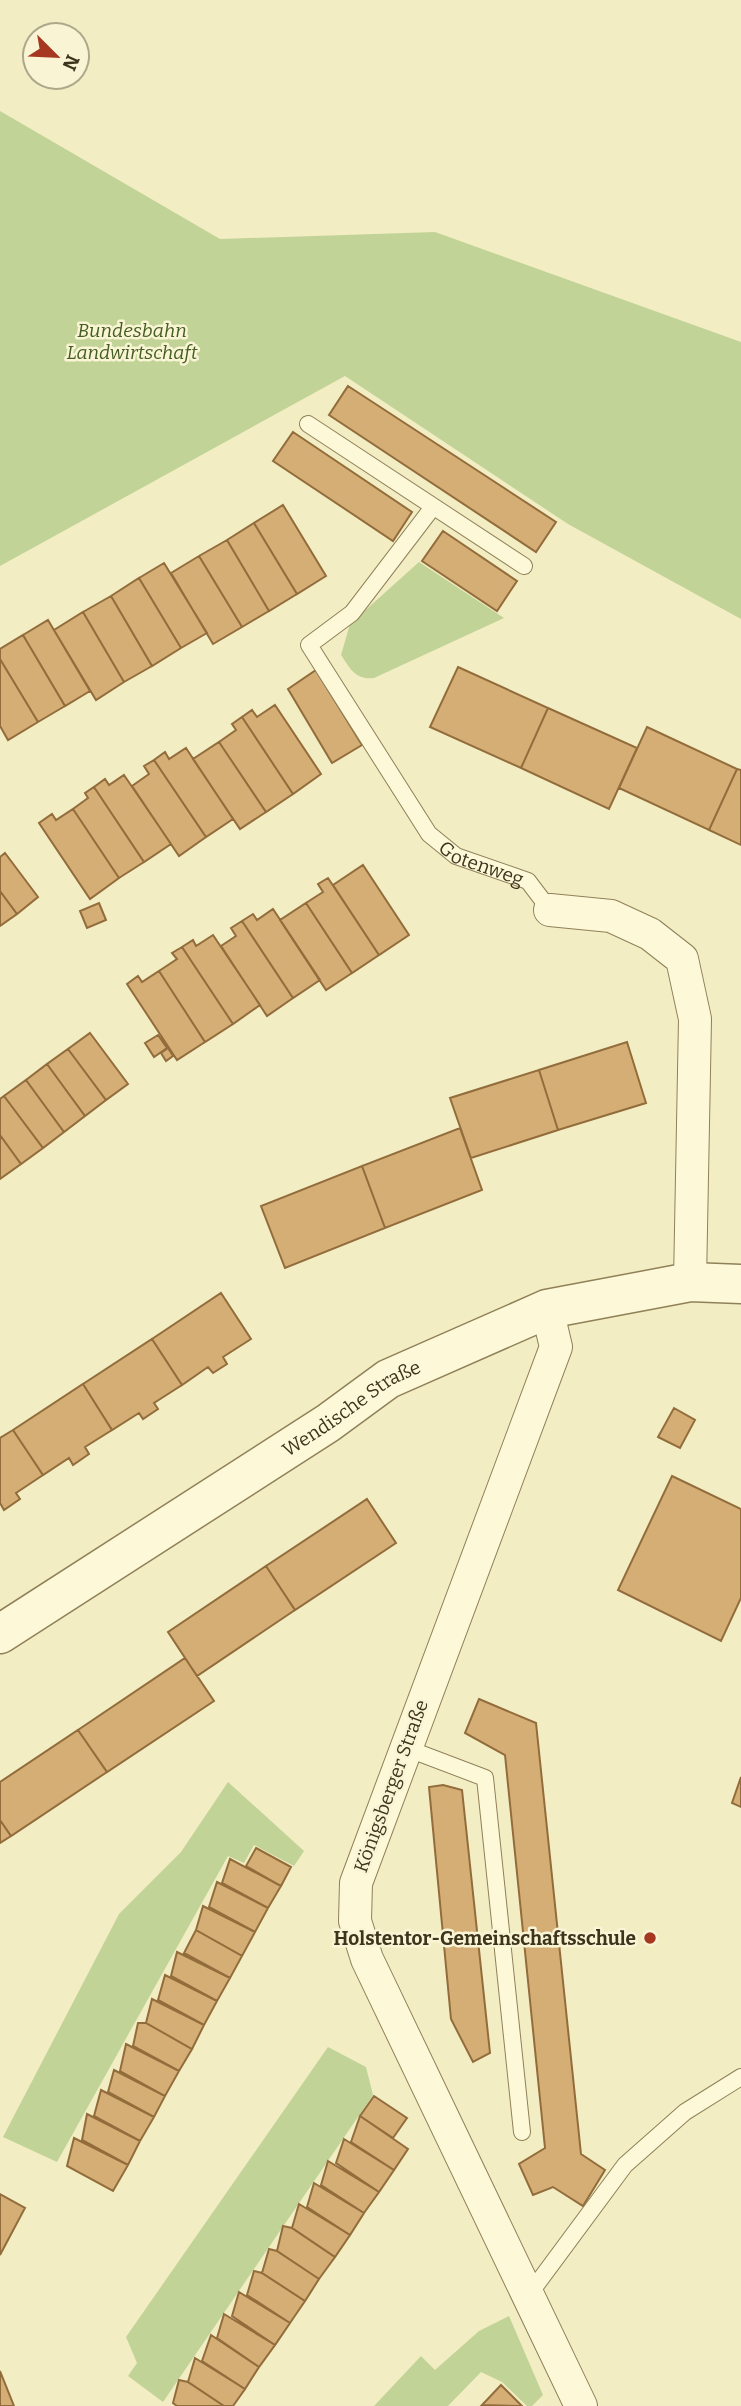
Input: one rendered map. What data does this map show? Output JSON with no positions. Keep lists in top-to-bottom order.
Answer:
{
  "streets": {
    "street": ["Gotenweg", "Wendische Straße", "Königsberger Straße"]
  },
  "crossings": [
    ["Gotenweg", "Wendische Straße"],
    ["Wendische Straße", "Königsberger Straße"]
  ],
  "parks": ["Bundesbahn Landwirtschaft"],
  "places": ["Holstentor-Gemeinschaftsschule"],
  "north": "bottom right"
}
